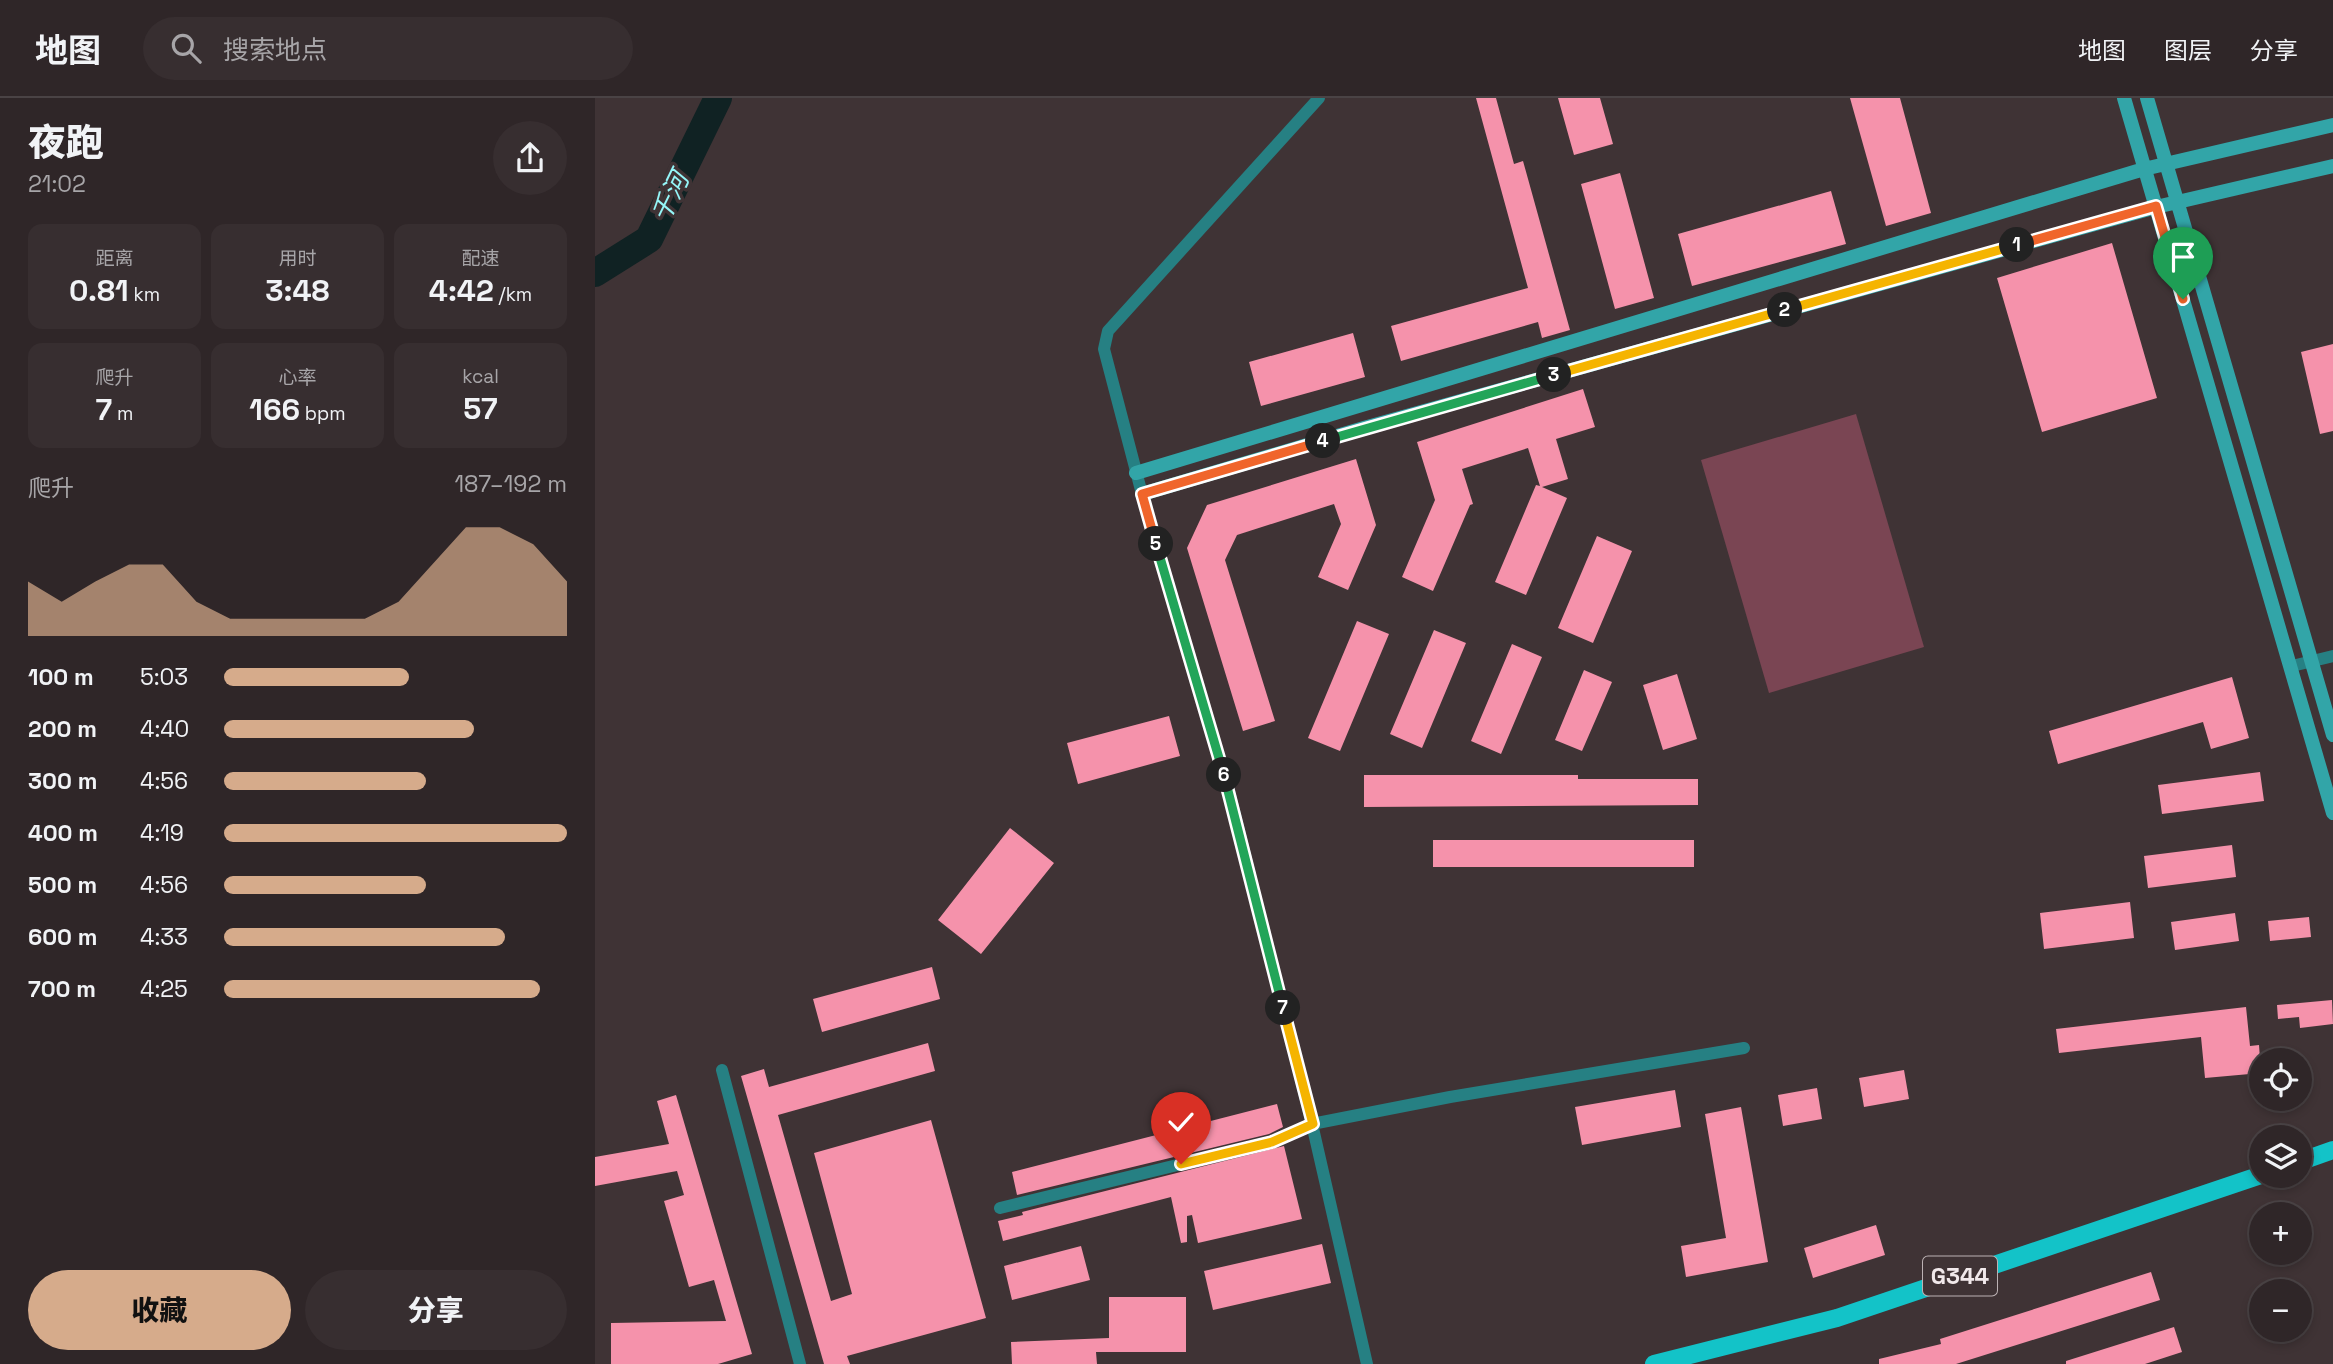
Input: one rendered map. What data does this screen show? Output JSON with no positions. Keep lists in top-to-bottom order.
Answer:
{
  "streets": {
    "main road": ["G344"]
  },
  "water": ["千河"],
  "page": {
    "header": "地图",
    "search": "搜索地点",
    "nav": ["地图", "图层", "分享"],
    "heading": ["夜跑", "21:02"],
    "stats": [
      ["距离", "0.81 km"],
      ["用时", "3:48"],
      ["配速", "4:42 /km"],
      ["爬升", "7 m"],
      ["心率", "166 bpm"],
      ["kcal", "57"]
    ],
    "pins": [
      "1",
      "2",
      "3",
      "4",
      "5",
      "6",
      "7"
    ],
    "chart": ["爬升", "187–192 m"],
    "list": [
      {
        "name": "100 m",
        "note": "5:03"
      },
      {
        "name": "200 m",
        "note": "4:40"
      },
      {
        "name": "300 m",
        "note": "4:56"
      },
      {
        "name": "400 m",
        "note": "4:19"
      },
      {
        "name": "500 m",
        "note": "4:56"
      },
      {
        "name": "600 m",
        "note": "4:33"
      },
      {
        "name": "700 m",
        "note": "4:25"
      }
    ],
    "map_buttons": ["+", "−"],
    "buttons": ["收藏", "分享"]
  }
}
